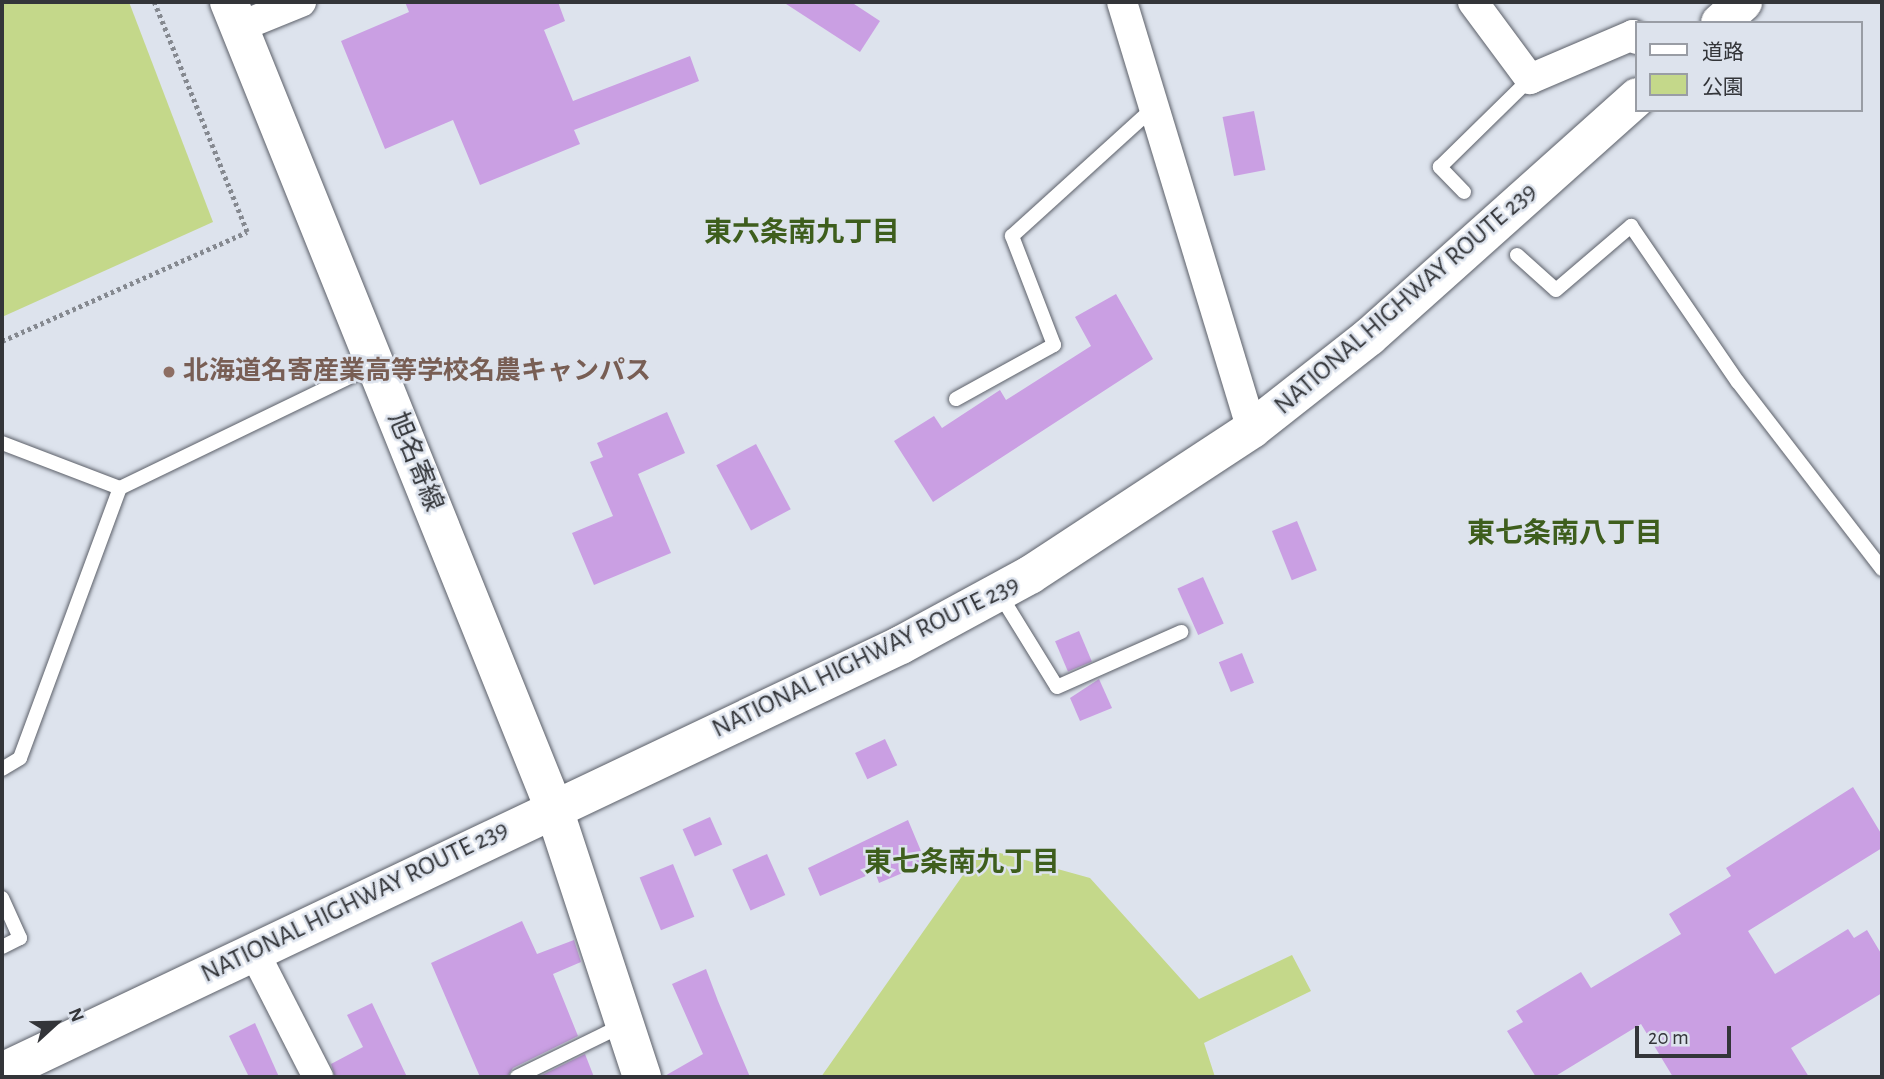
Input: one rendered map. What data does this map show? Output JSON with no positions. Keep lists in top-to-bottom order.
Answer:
{
  "streets": {
    "main road": ["NATIONAL HIGHWAY ROUTE 239", "旭名寄線"]
  },
  "crossings": [
    ["NATIONAL HIGHWAY ROUTE 239", "旭名寄線"]
  ],
  "districts": ["東六条南九丁目", "東七条南八丁目", "東七条南九丁目"],
  "places": ["北海道名寄産業高等学校名農キャンパス"],
  "legend": ["道路", "公園"],
  "scale_bar": "20 m",
  "north": "right"
}
